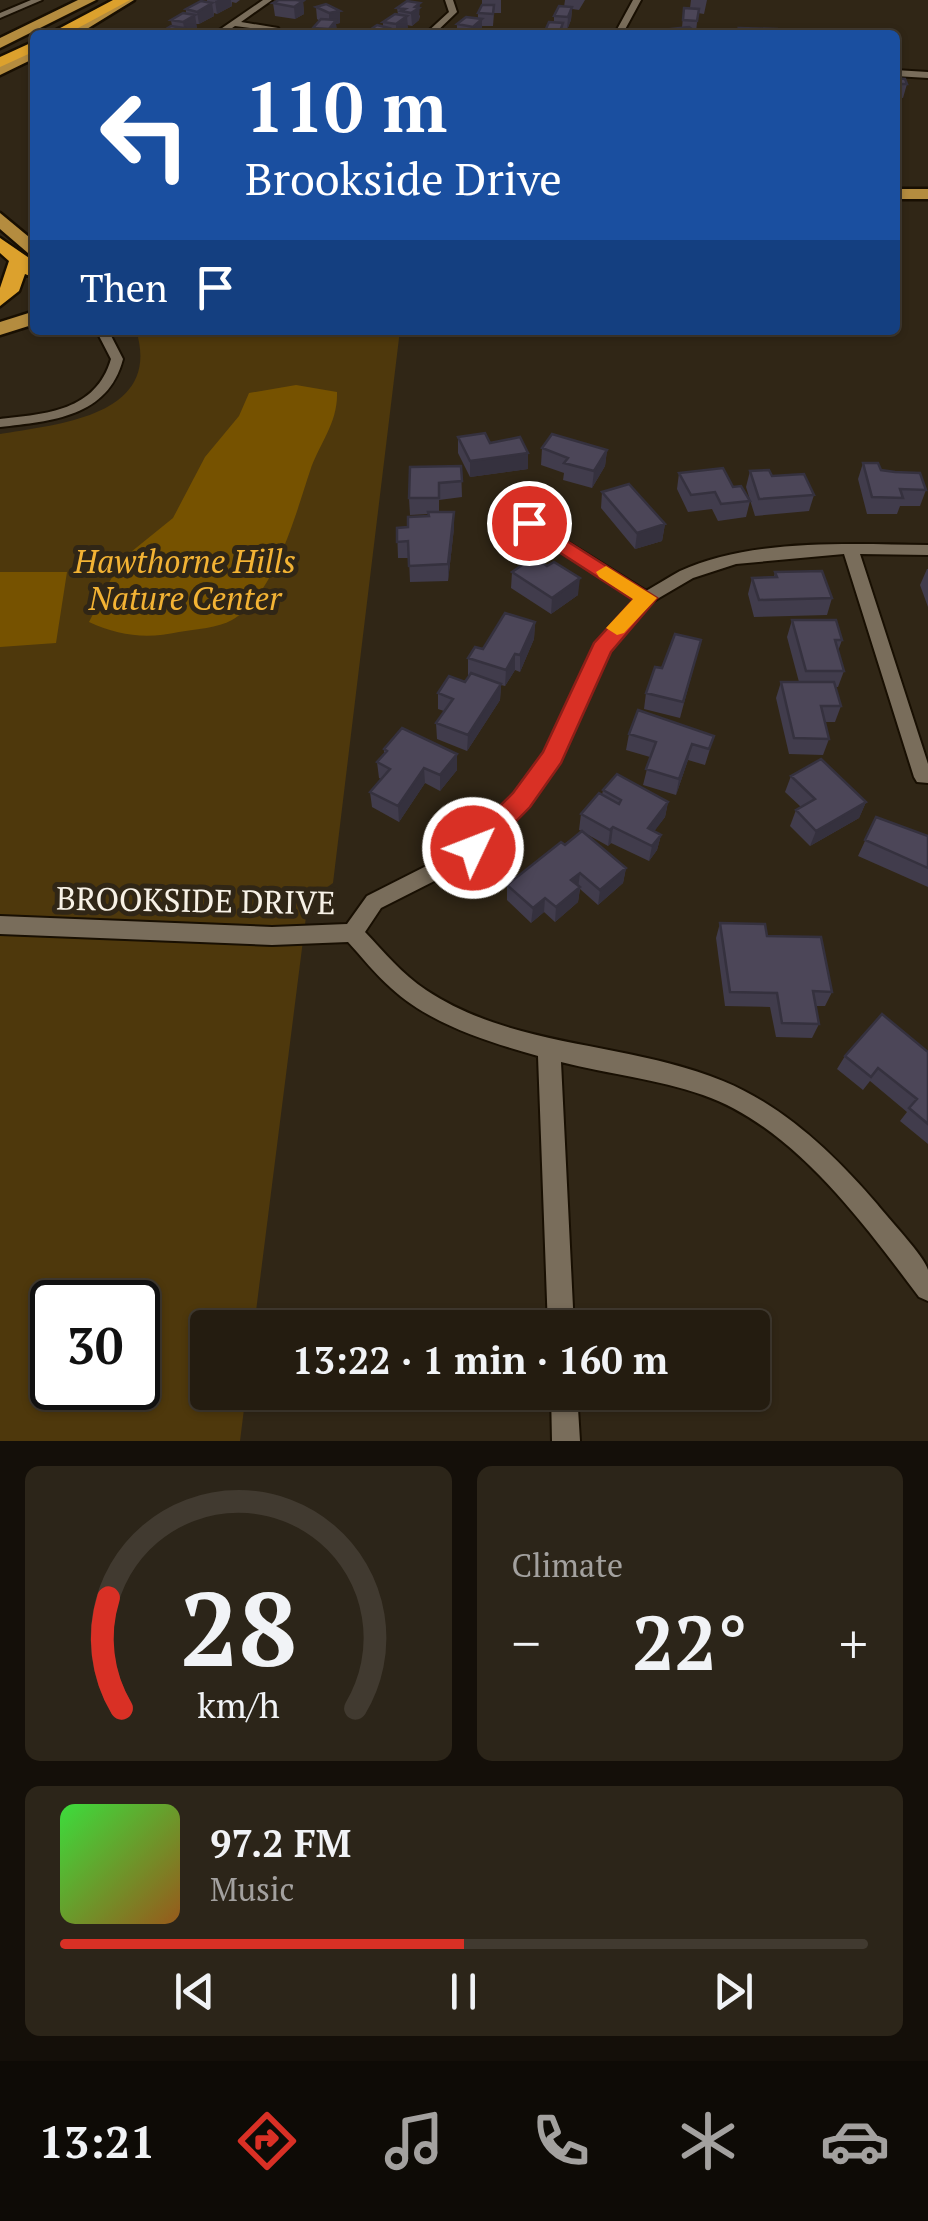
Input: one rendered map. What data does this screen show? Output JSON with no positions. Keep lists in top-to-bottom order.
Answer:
{
  "streets": {
    "street": ["BROOKSIDE DRIVE"]
  },
  "parks": ["Hawthorne Hills Nature Center"],
  "page": {
    "turn": ["110 m", "Brookside Drive"],
    "then": "Then",
    "limit": "30",
    "trip": "13:22 · 1 min · 160 m",
    "tile": "Climate",
    "heat": ["−", "22°", "+"],
    "song": ["97.2 FM", "Music"],
    "tabs": "13:21",
    "gauge": ["28", "km/h"]
  }
}
